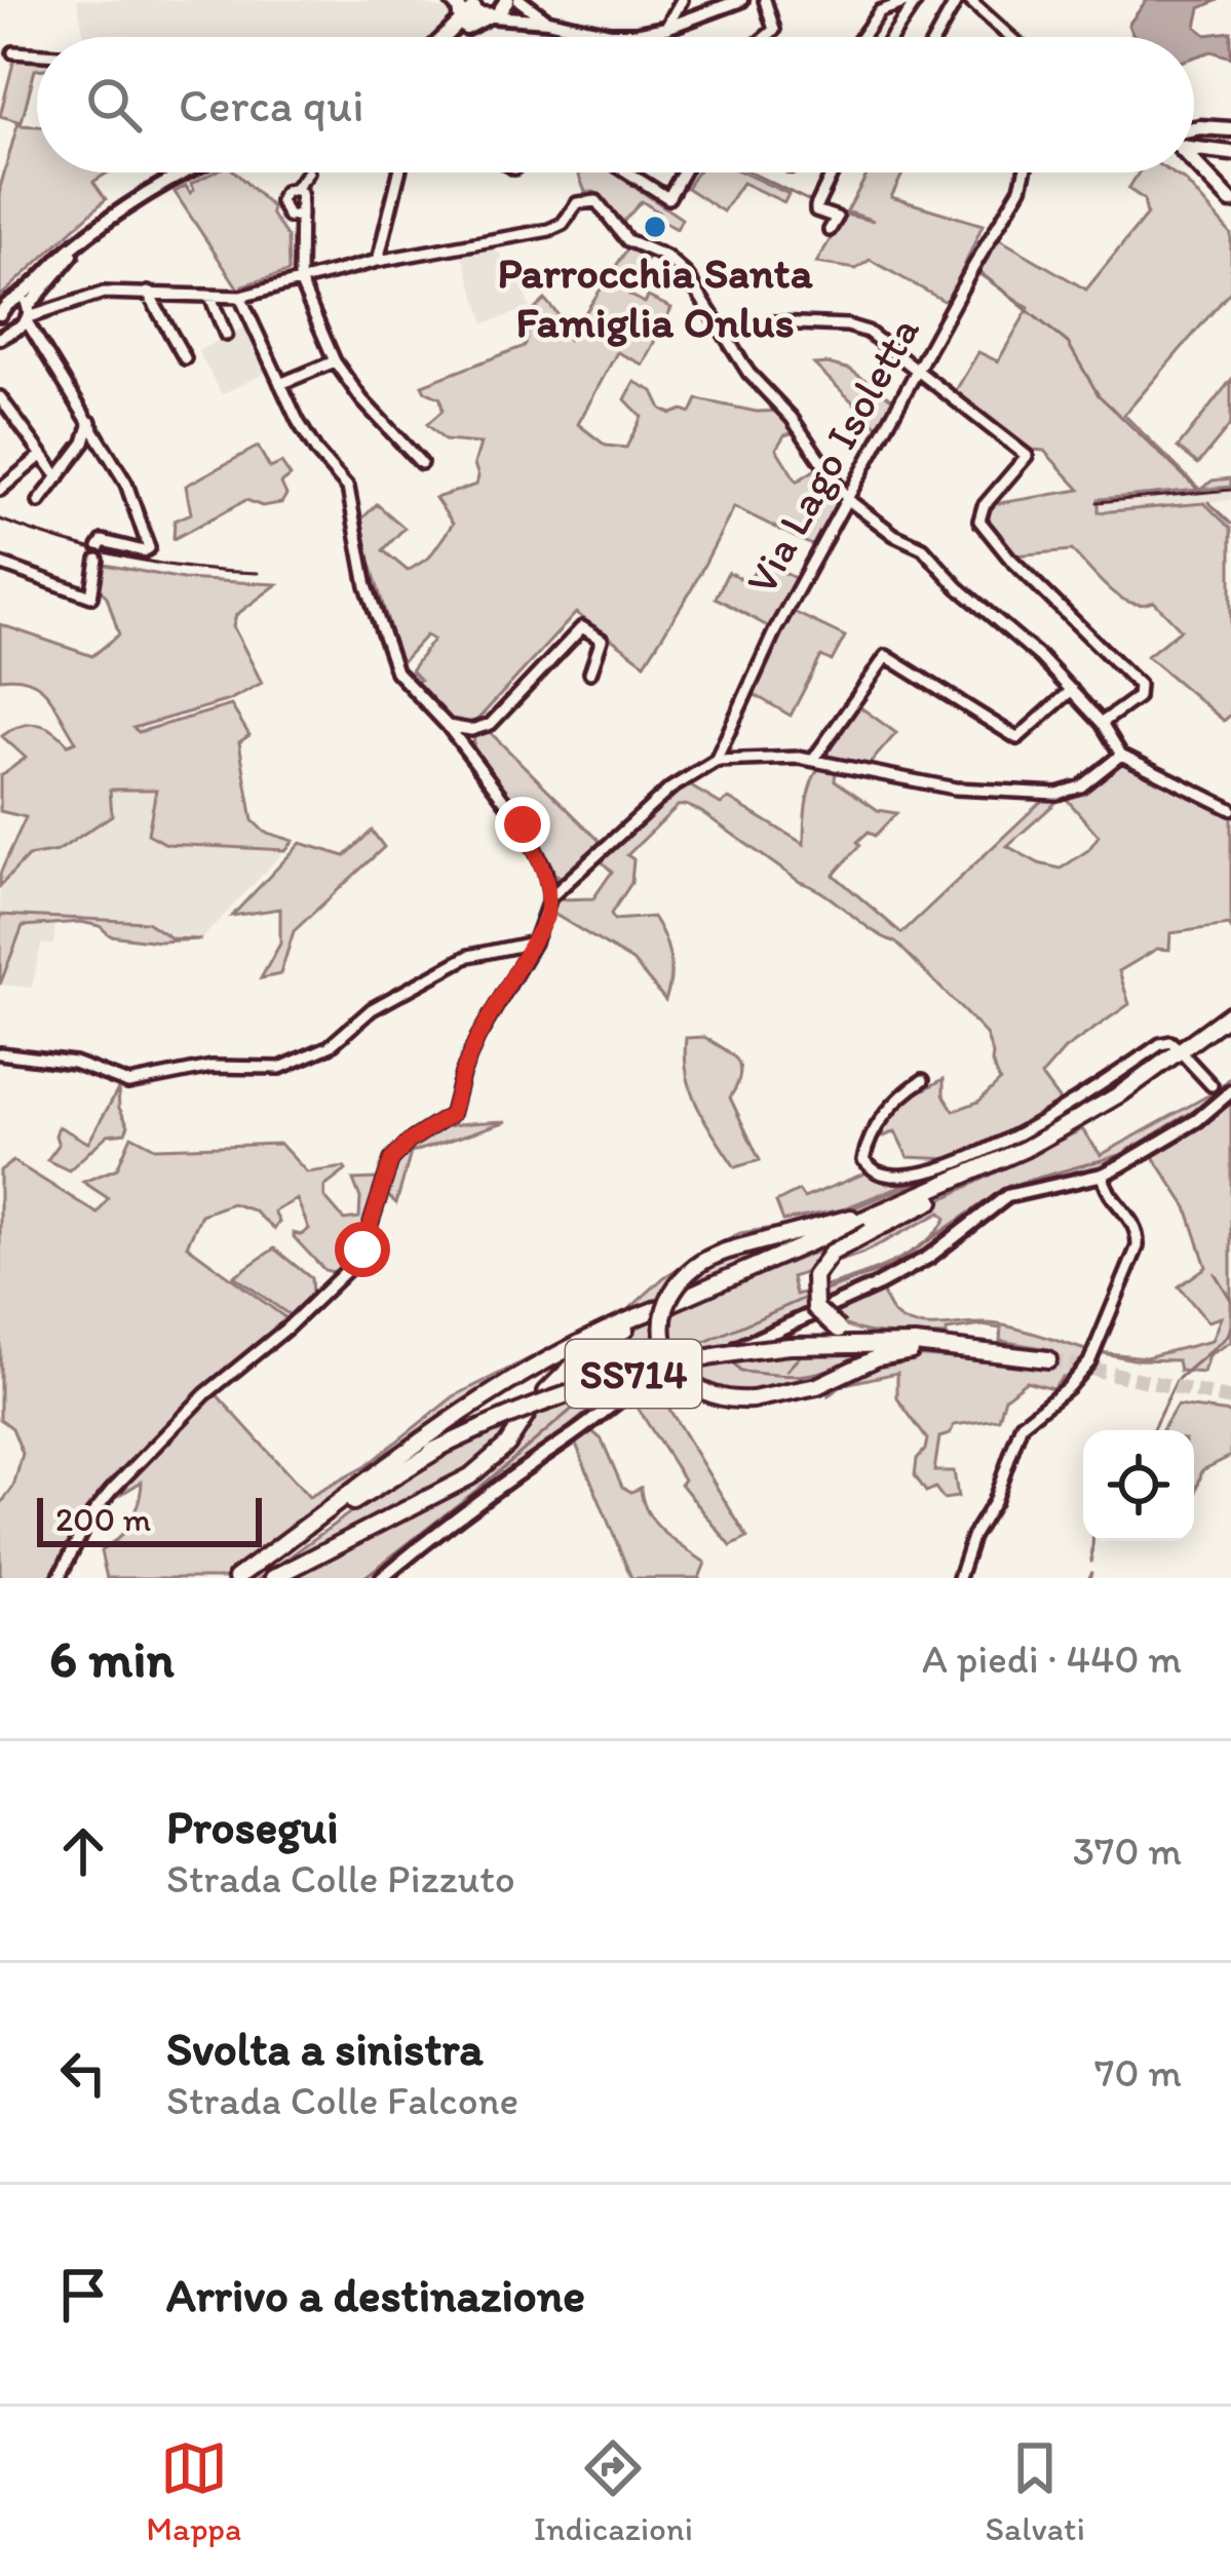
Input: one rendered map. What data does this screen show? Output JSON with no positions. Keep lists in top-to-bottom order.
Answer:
{
  "streets": {
    "highway": ["SS714"],
    "street": ["Via Lago Isoletta"]
  },
  "places": ["Parrocchia Santa Famiglia Onlus"],
  "scale_bar": "200 m",
  "page": {
    "search": "Cerca qui",
    "scale": "200 m",
    "heading": ["6 min", "A piedi · 440 m"],
    "list": [
      ["Prosegui", "Strada Colle Pizzuto", "370 m"],
      ["Svolta a sinistra", "Strada Colle Falcone", "70 m"],
      "Arrivo a destinazione"
    ],
    "nav": ["Mappa", "Indicazioni", "Salvati"]
  }
}
